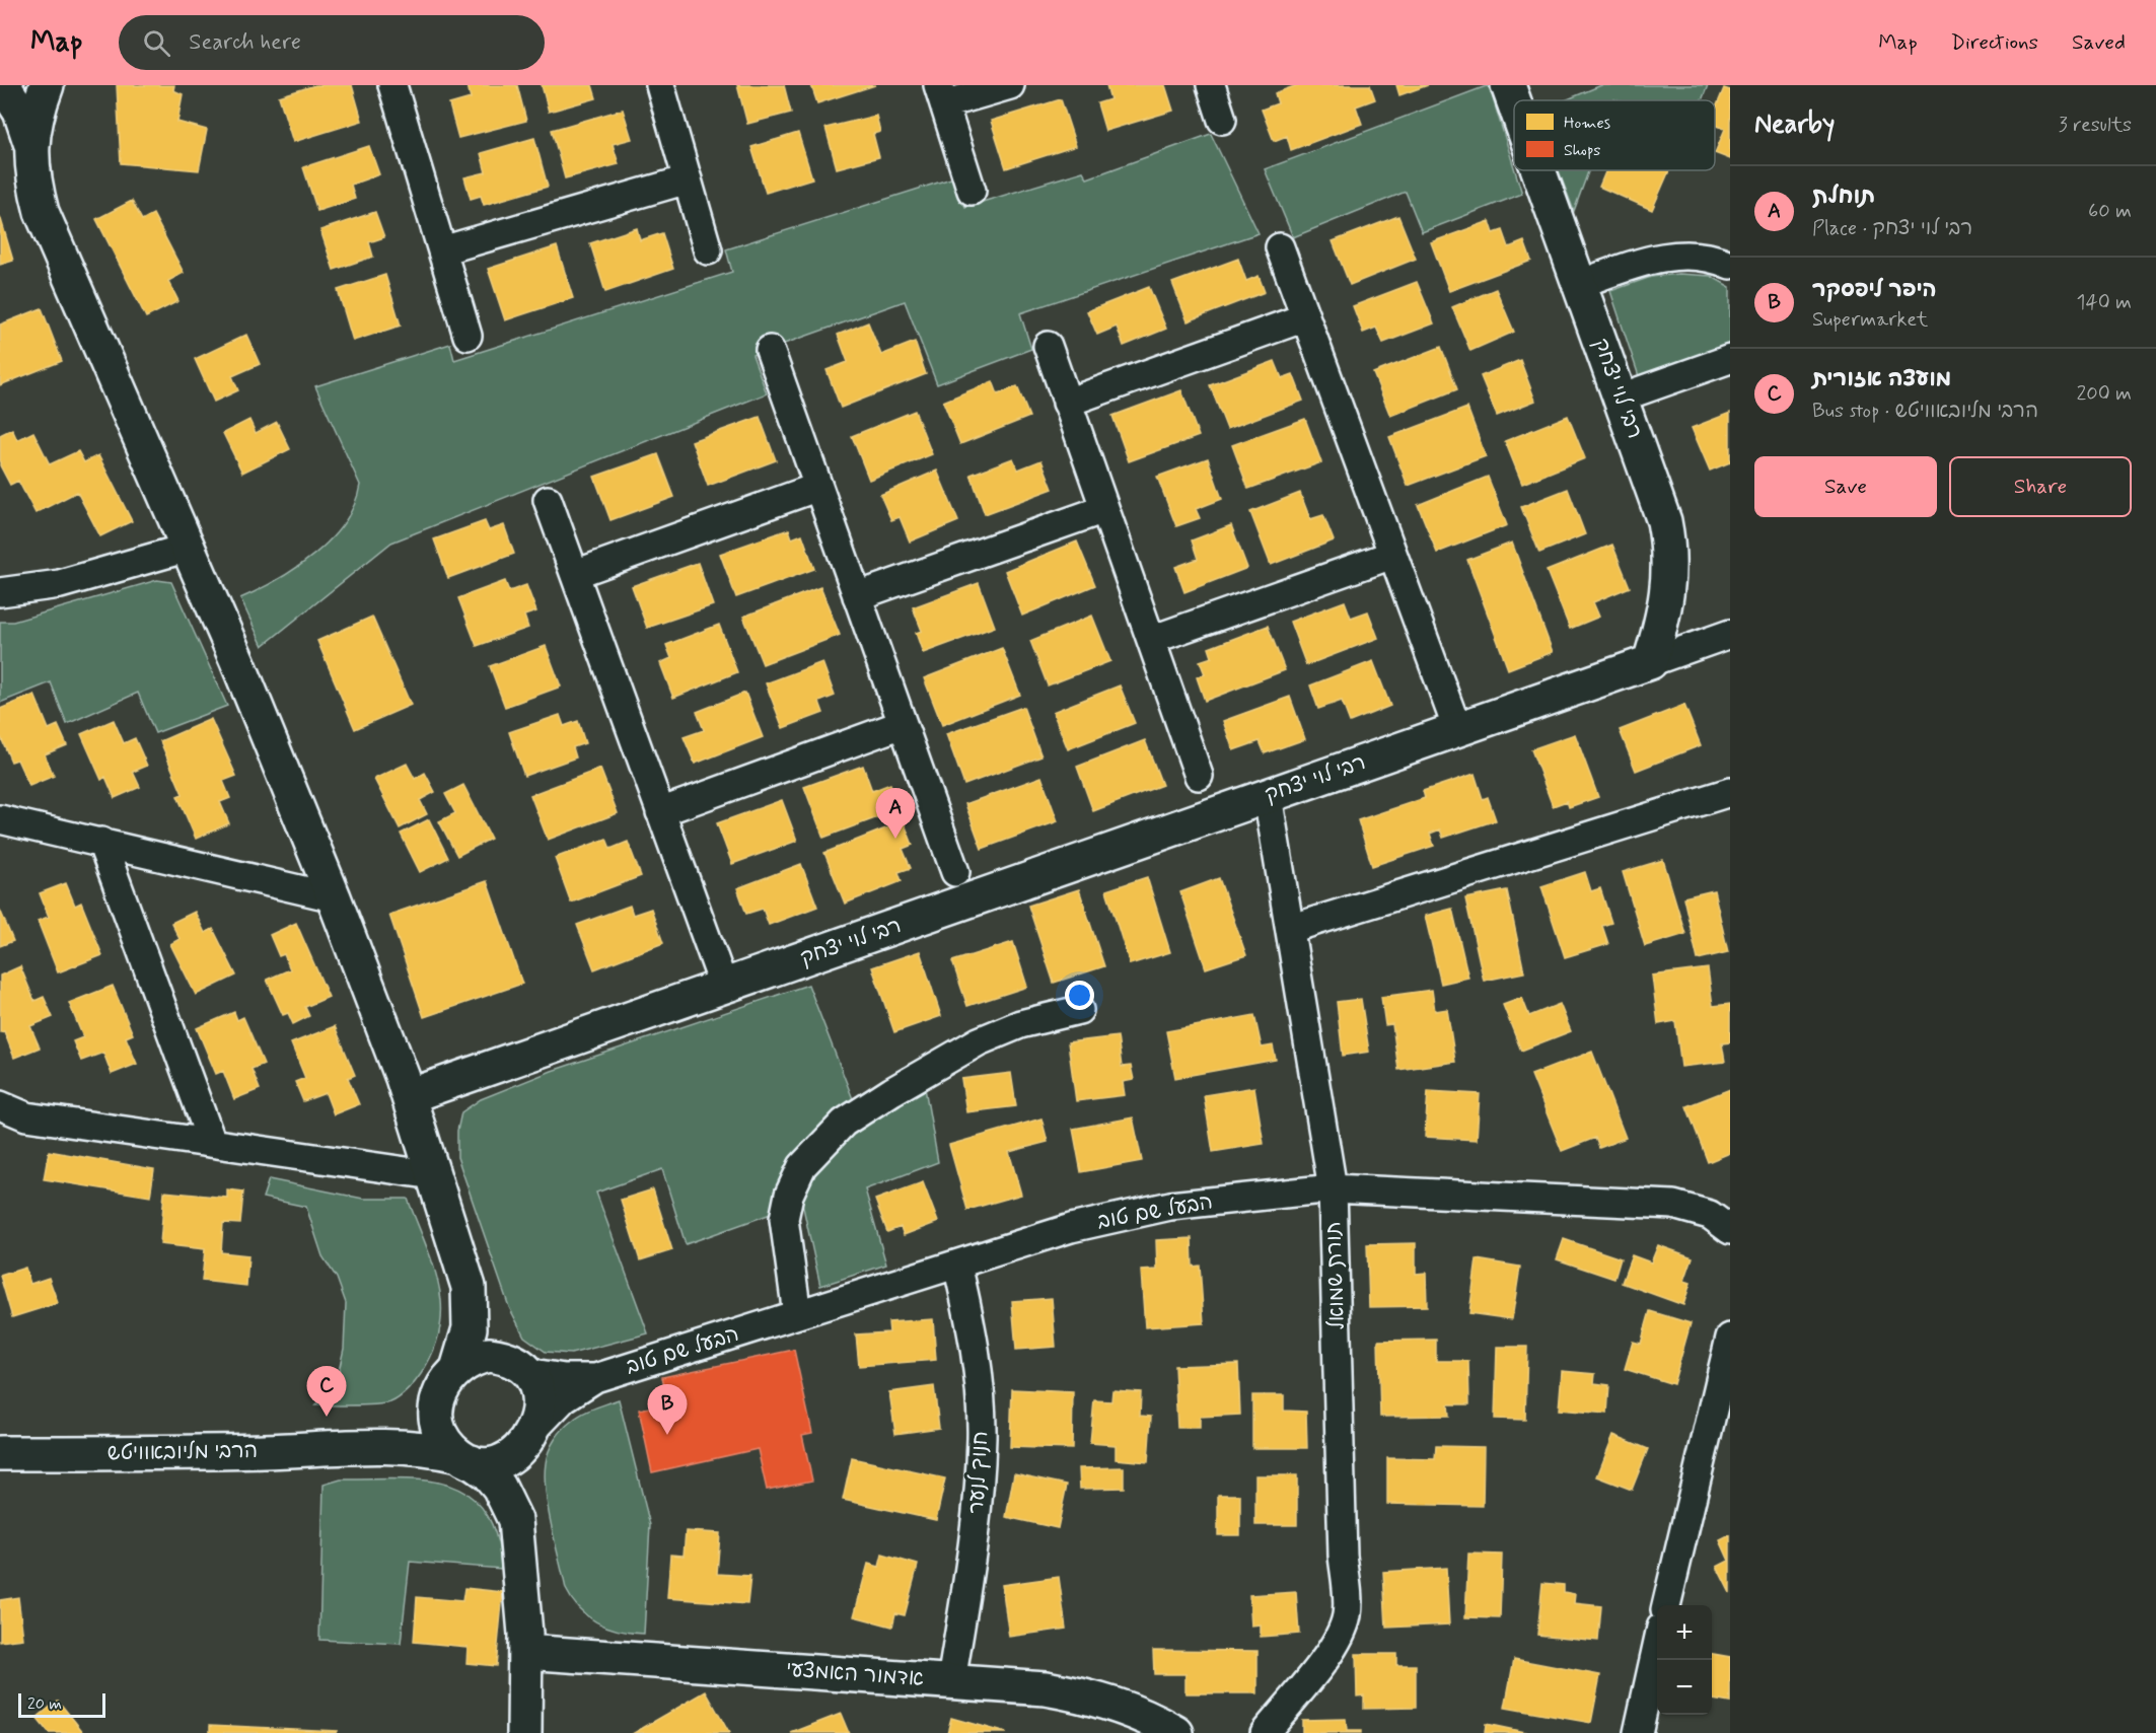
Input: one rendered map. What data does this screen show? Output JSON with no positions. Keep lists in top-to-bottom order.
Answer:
{
  "streets": {
    "street": [
      "רבי לוי יצחק",
      "הבעל שם טוב",
      "תורת שמואל",
      "הרבי מליובאוויטש",
      "חנוך לנער",
      "אדמור האמצעי"
    ]
  },
  "crossings": [
    ["רבי לוי יצחק", "תורת שמואל"],
    ["הבעל שם טוב", "תורת שמואל"],
    ["הבעל שם טוב", "הרבי מליובאוויטש"],
    ["הבעל שם טוב", "חנוך לנער"],
    ["חנוך לנער", "אדמור האמצעי"]
  ],
  "legend": ["Homes", "Shops"],
  "scale_bar": "20 m",
  "page": {
    "header": "Map",
    "search": "Search here",
    "nav": ["Map", "Directions", "Saved"],
    "heading": ["Nearby", "3 results"],
    "list": [
      {
        "mark": "A",
        "name": "תוחלת",
        "note": "Place · רבי לוי יצחק",
        "value": "60 m"
      },
      {
        "mark": "B",
        "name": "היפר ליפסקר",
        "note": "Supermarket",
        "value": "140 m"
      },
      {
        "mark": "C",
        "name": "מועצה אזורית",
        "note": "Bus stop · הרבי מליובאוויטש",
        "value": "200 m"
      }
    ],
    "buttons": ["Save", "Share"],
    "pins": ["A", "C", "B"],
    "map_buttons": ["+", "−"],
    "scale": "20 m"
  }
}
